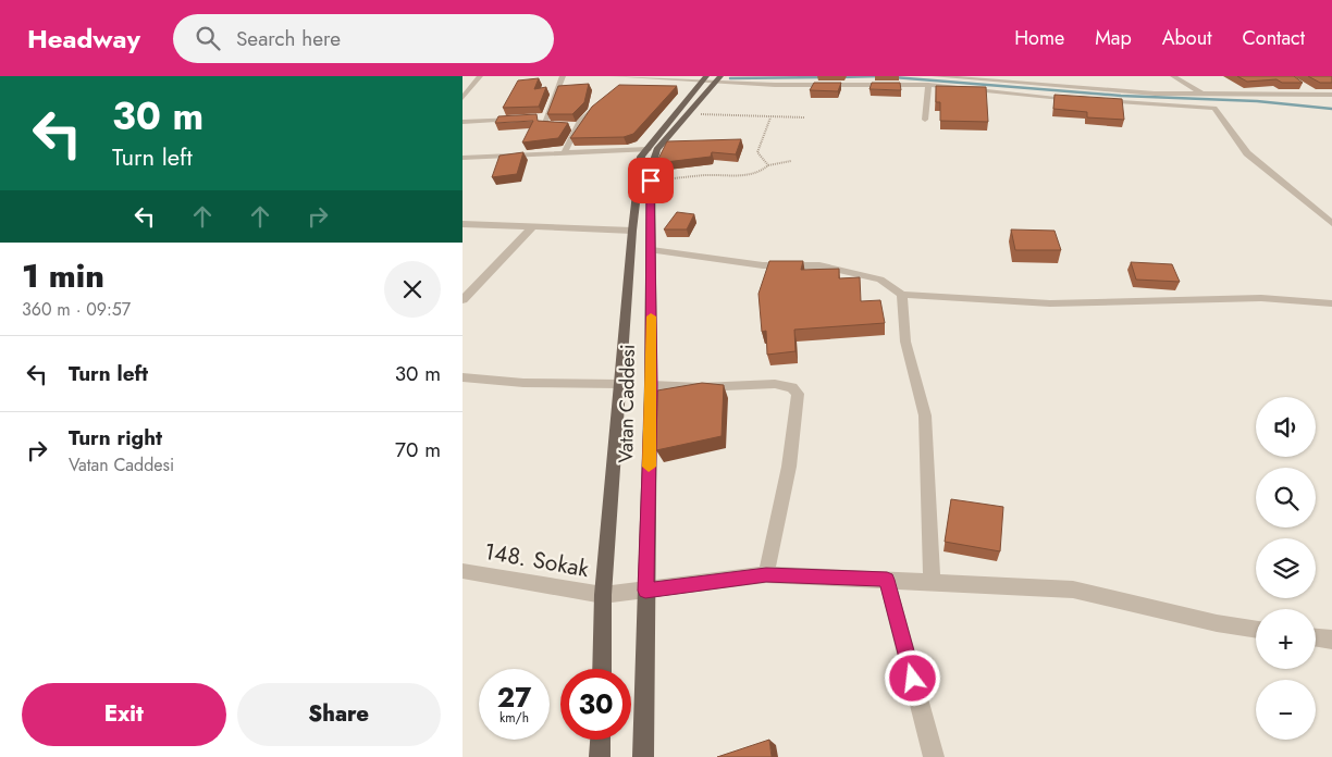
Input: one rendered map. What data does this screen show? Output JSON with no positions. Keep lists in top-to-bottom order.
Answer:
{
  "streets": {
    "main road": ["Vatan Caddesi"],
    "street": ["148. Sokak"]
  },
  "crossings": [
    ["Vatan Caddesi", "148. Sokak"]
  ],
  "page": {
    "header": "Headway",
    "search": "Search here",
    "nav": [
      "Home",
      "Map",
      "About",
      "Contact"
    ],
    "turn": ["30 m", "Turn left"],
    "heading": ["1 min", "360 m · 09:57"],
    "list": [
      {
        "name": "Turn left",
        "value": "30 m"
      },
      {
        "name": "Turn right",
        "note": "Vatan Caddesi",
        "value": "70 m"
      }
    ],
    "map_buttons": ["+", "−"],
    "speed": "27 km/h",
    "limit": "30",
    "buttons": ["Exit", "Share"]
  }
}
